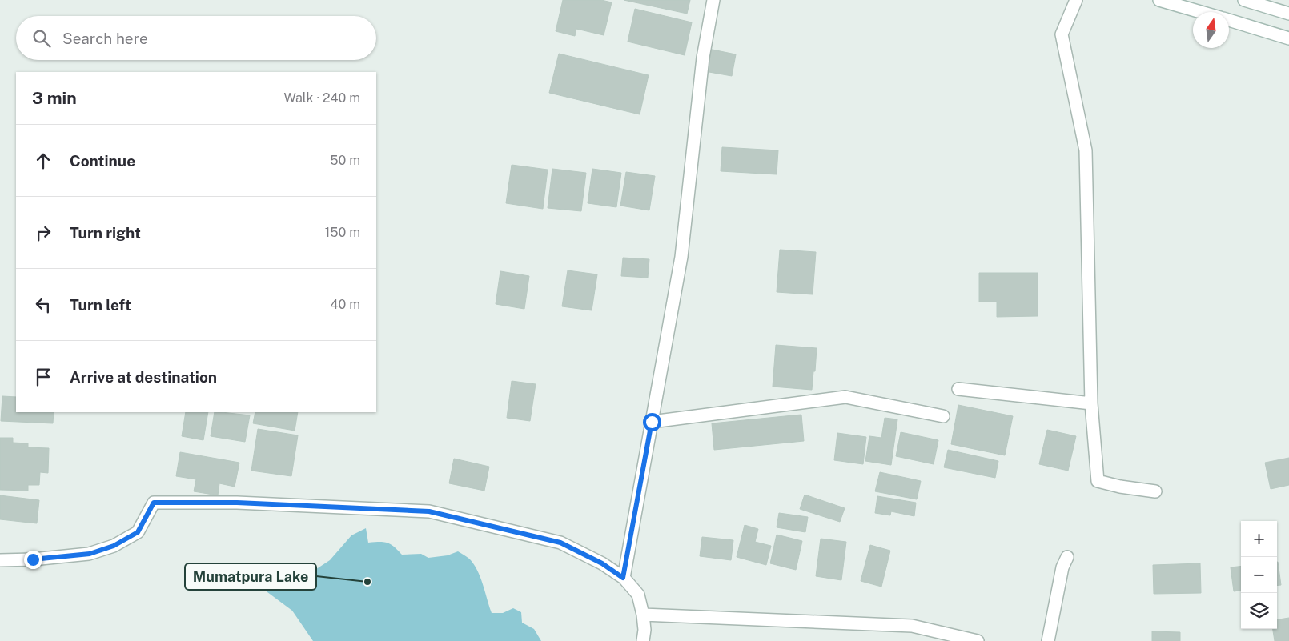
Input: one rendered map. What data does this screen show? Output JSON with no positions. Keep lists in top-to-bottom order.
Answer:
{
  "places": ["Mumatpura Lake"],
  "north": "top",
  "page": {
    "search": "Search here",
    "heading": ["3 min", "Walk · 240 m"],
    "list": [
      ["Continue", "50 m"],
      ["Turn right", "150 m"],
      ["Turn left", "40 m"],
      "Arrive at destination"
    ],
    "map_buttons": ["+", "−"]
  }
}
